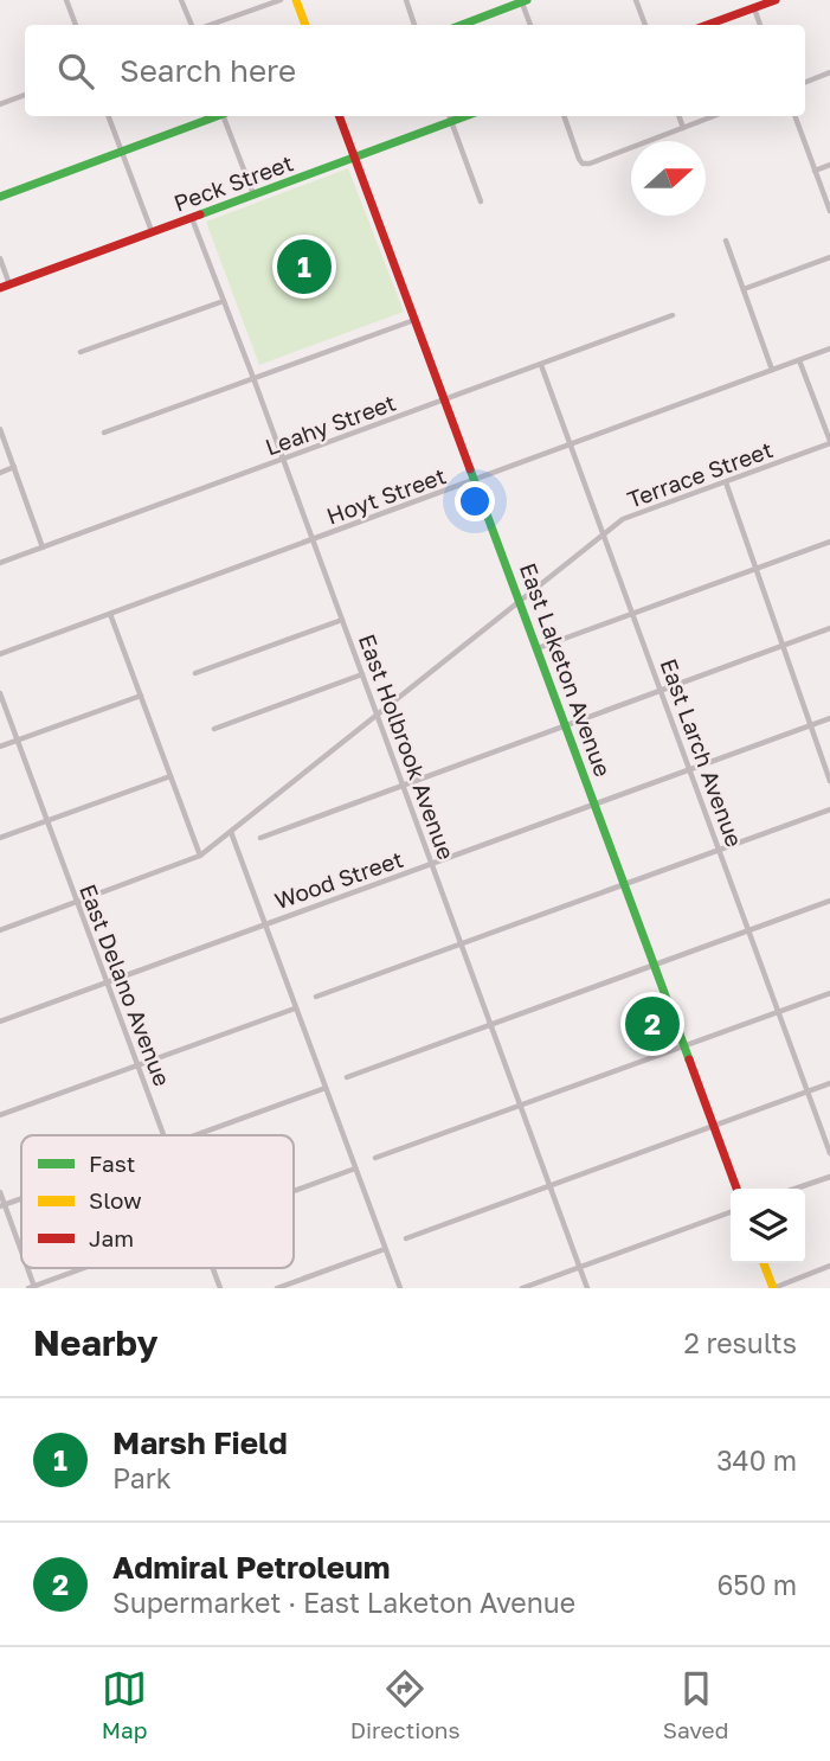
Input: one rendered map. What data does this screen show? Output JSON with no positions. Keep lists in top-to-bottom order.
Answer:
{
  "streets": {
    "main road": ["Peck Street", "East Laketon Avenue"],
    "street": [
      "Leahy Street",
      "Terrace Street",
      "Hoyt Street",
      "East Holbrook Avenue",
      "East Larch Avenue",
      "Wood Street",
      "East Delano Avenue"
    ]
  },
  "crossings": [
    ["Peck Street", "East Laketon Avenue"],
    ["Peck Street", "East Holbrook Avenue"],
    ["Leahy Street", "East Laketon Avenue"],
    ["Leahy Street", "East Holbrook Avenue"],
    ["Leahy Street", "East Larch Avenue"],
    ["Terrace Street", "East Laketon Avenue"],
    ["Terrace Street", "East Holbrook Avenue"],
    ["Terrace Street", "East Larch Avenue"],
    ["Terrace Street", "East Delano Avenue"],
    ["Hoyt Street", "East Laketon Avenue"],
    ["Hoyt Street", "East Holbrook Avenue"],
    ["Hoyt Street", "East Larch Avenue"],
    ["East Laketon Avenue", "Wood Street"],
    ["East Holbrook Avenue", "Wood Street"],
    ["East Larch Avenue", "Wood Street"],
    ["Wood Street", "East Delano Avenue"]
  ],
  "legend": ["Fast", "Slow", "Jam"],
  "north": "right",
  "page": {
    "search": "Search here",
    "pins": ["1", "2"],
    "heading": ["Nearby", "2 results"],
    "list": [
      {
        "mark": "1",
        "name": "Marsh Field",
        "note": "Park",
        "value": "340 m"
      },
      {
        "mark": "2",
        "name": "Admiral Petroleum",
        "note": "Supermarket · East Laketon Avenue",
        "value": "650 m"
      }
    ],
    "nav": ["Map", "Directions", "Saved"]
  }
}
